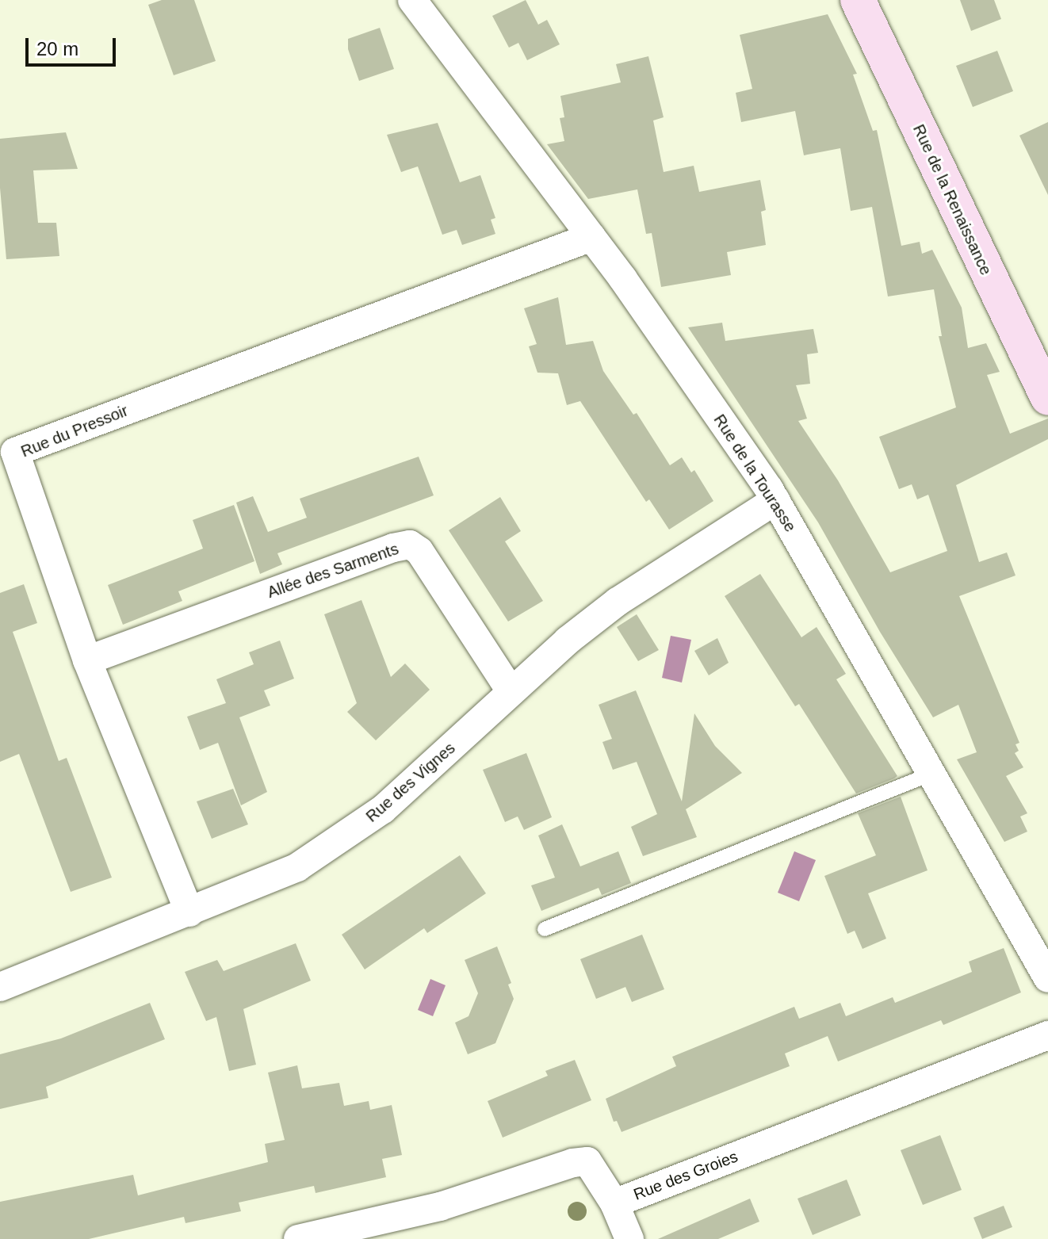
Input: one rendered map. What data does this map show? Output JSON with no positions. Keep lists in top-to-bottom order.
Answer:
{
  "streets": {
    "main road": ["Rue de la Renaissance"],
    "street": [
      "Rue du Pressoir",
      "Rue de la Tourasse",
      "Allée des Sarments",
      "Rue des Vignes",
      "Rue des Groies"
    ]
  },
  "crossings": [
    ["Rue du Pressoir", "Rue de la Tourasse"],
    ["Rue du Pressoir", "Allée des Sarments"],
    ["Rue du Pressoir", "Rue des Vignes"],
    ["Rue de la Tourasse", "Rue des Vignes"],
    ["Allée des Sarments", "Rue des Vignes"]
  ],
  "scale_bar": "20 m"
}
